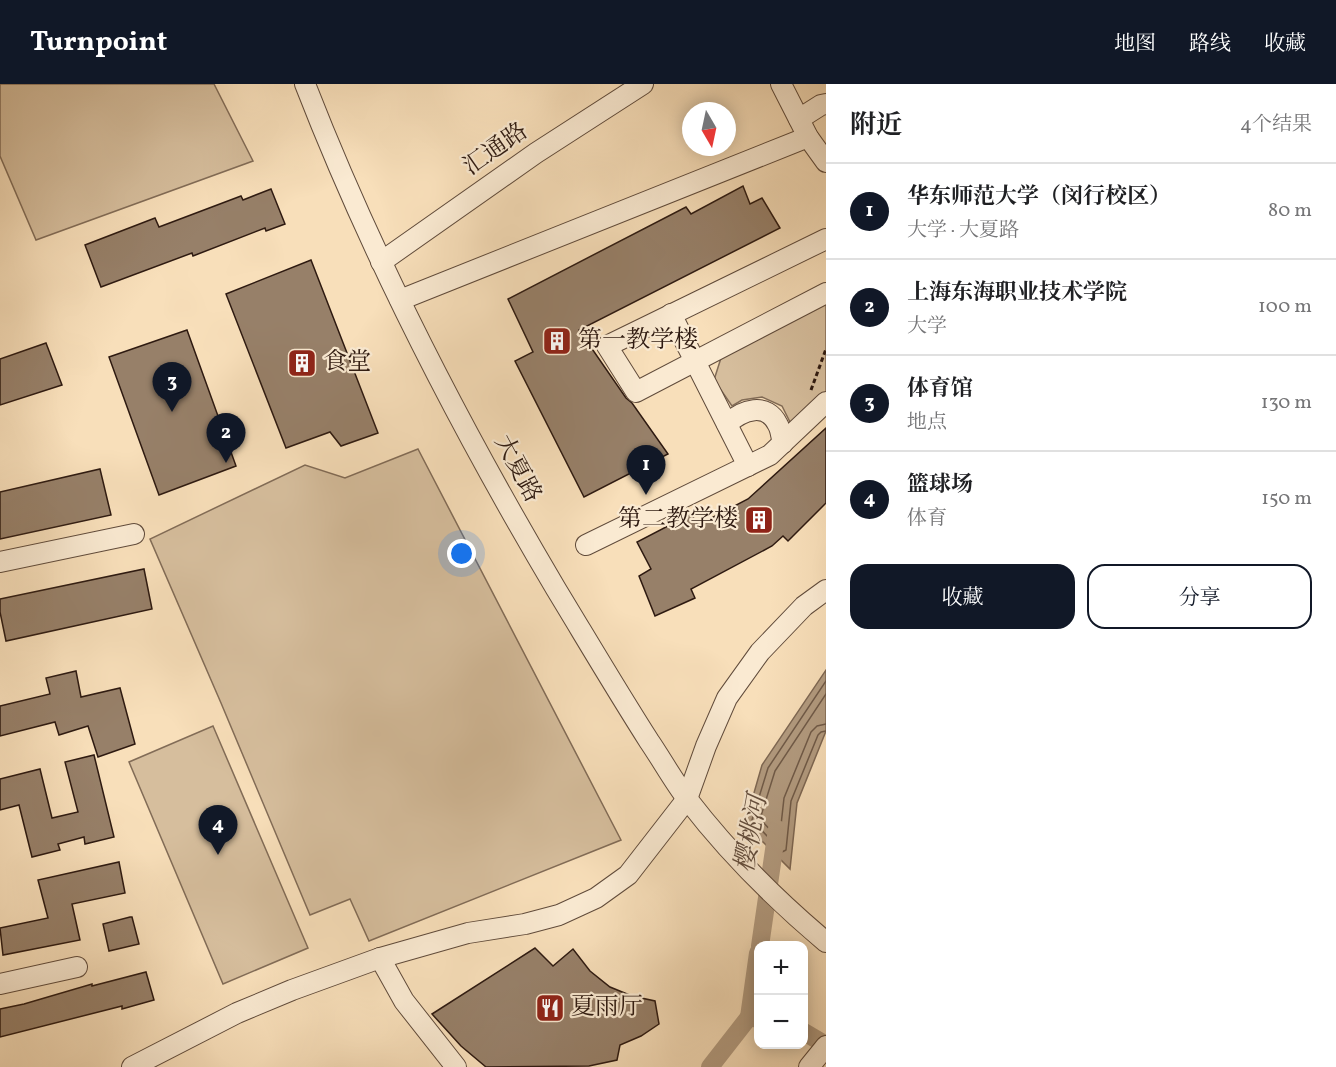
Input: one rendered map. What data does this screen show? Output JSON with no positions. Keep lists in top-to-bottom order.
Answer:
{
  "streets": {
    "street": ["汇通路", "大夏路"]
  },
  "crossings": [
    ["汇通路", "大夏路"]
  ],
  "water": ["樱桃河"],
  "places": {
    "building": ["第一教学楼", "食堂", "第二教学楼"],
    "restaurant": ["夏雨厅"]
  },
  "north": "bottom",
  "page": {
    "header": "Turnpoint",
    "nav": ["地图", "路线", "收藏"],
    "heading": ["附近", "4个结果"],
    "list": [
      {
        "mark": "1",
        "name": "华东师范大学（闵行校区）",
        "note": "大学 · 大夏路",
        "value": "80 m"
      },
      {
        "mark": "2",
        "name": "上海东海职业技术学院",
        "note": "大学",
        "value": "100 m"
      },
      {
        "mark": "3",
        "name": "体育馆",
        "note": "地点",
        "value": "130 m"
      },
      {
        "mark": "4",
        "name": "篮球场",
        "note": "体育",
        "value": "150 m"
      }
    ],
    "pins": [
      "3",
      "2",
      "1",
      "4"
    ],
    "buttons": ["收藏", "分享"],
    "map_buttons": ["+", "−"]
  }
}
